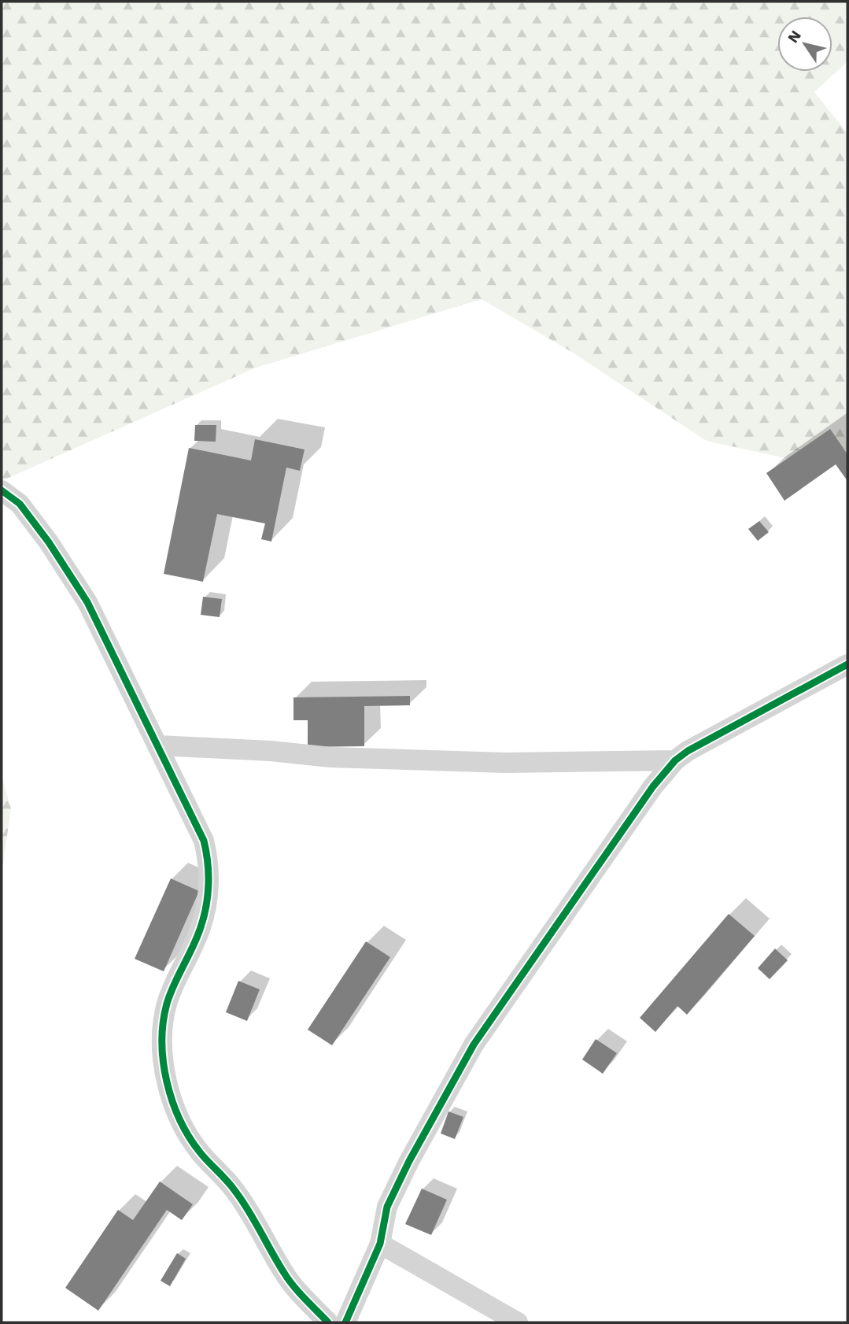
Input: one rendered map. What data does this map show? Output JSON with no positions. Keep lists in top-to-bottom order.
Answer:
{
  "north": "top left"
}
